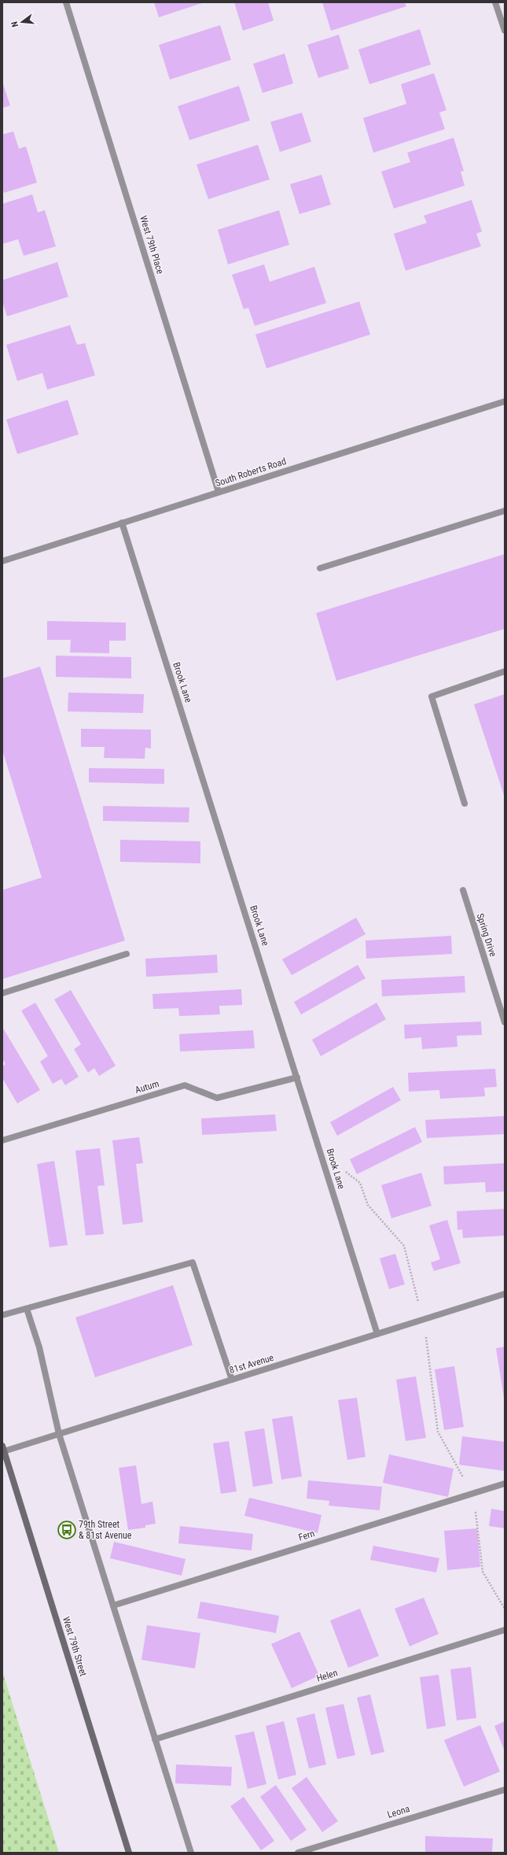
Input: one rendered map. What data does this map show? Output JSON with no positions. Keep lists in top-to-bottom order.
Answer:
{
  "streets": {
    "main road": ["West 79th Street"],
    "street": [
      "West 79th Place",
      "South Roberts Road",
      "Brook Lane",
      "Spring Drive",
      "Autum",
      "81st Avenue",
      "Fern",
      "Helen",
      "Leona"
    ]
  },
  "crossings": [
    ["West 79th Place", "South Roberts Road"],
    ["South Roberts Road", "Brook Lane"],
    ["Brook Lane", "Autum"],
    ["Brook Lane", "81st Avenue"],
    ["81st Avenue", "West 79th Street"]
  ],
  "places": {
    "bus stop": ["79th Street & 81st Avenue"]
  },
  "north": "left"
}
